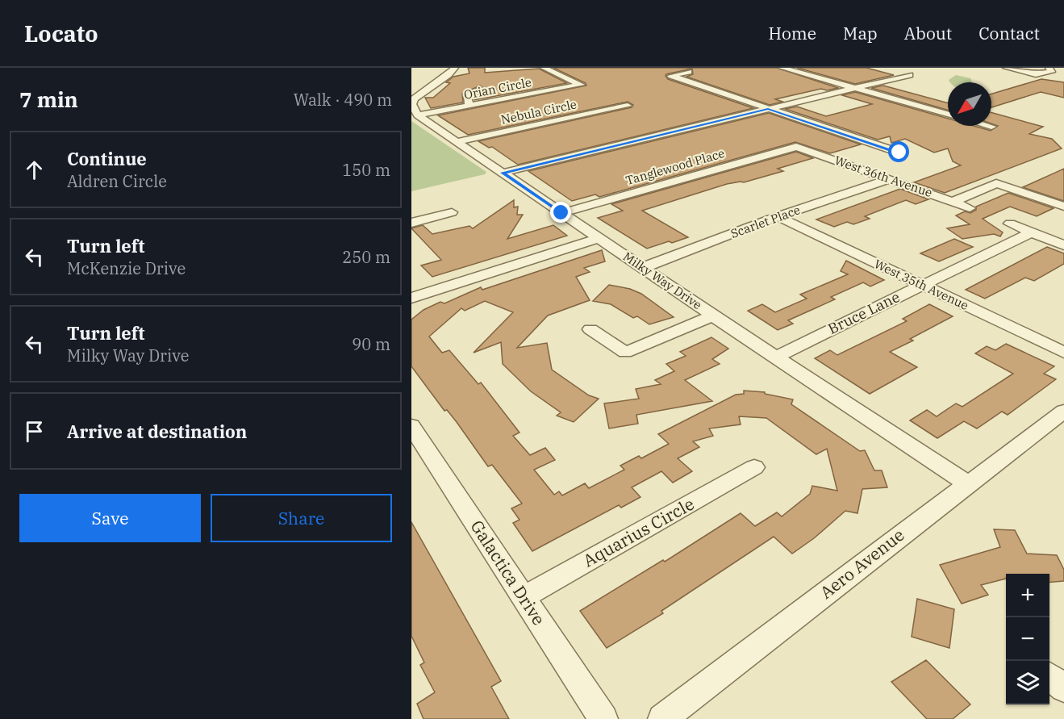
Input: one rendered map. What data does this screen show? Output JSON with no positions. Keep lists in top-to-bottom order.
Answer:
{
  "streets": {
    "street": [
      "Orian Circle",
      "Nebula Circle",
      "Tanglewood Place",
      "West 36th Avenue",
      "Scarlet Place",
      "Milky Way Drive",
      "West 35th Avenue",
      "Bruce Lane",
      "Aquarius Circle",
      "Aero Avenue",
      "Galactica Drive"
    ]
  },
  "crossings": [
    ["Orian Circle", "Milky Way Drive"],
    ["Nebula Circle", "Milky Way Drive"],
    ["Tanglewood Place", "West 36th Avenue"],
    ["Tanglewood Place", "Milky Way Drive"],
    ["West 36th Avenue", "Scarlet Place"],
    ["Scarlet Place", "Milky Way Drive"],
    ["Scarlet Place", "West 35th Avenue"],
    ["Milky Way Drive", "Bruce Lane"],
    ["Milky Way Drive", "Aero Avenue"],
    ["West 35th Avenue", "Bruce Lane"],
    ["Aquarius Circle", "Galactica Drive"]
  ],
  "north": "bottom left",
  "page": {
    "header": "Locato",
    "nav": [
      "Home",
      "Map",
      "About",
      "Contact"
    ],
    "heading": ["7 min", "Walk · 490 m"],
    "list": [
      ["Continue", "Aldren Circle", "150 m"],
      ["Turn left", "McKenzie Drive", "250 m"],
      ["Turn left", "Milky Way Drive", "90 m"],
      "Arrive at destination"
    ],
    "buttons": ["Save", "Share"],
    "map_buttons": ["+", "−"]
  }
}
